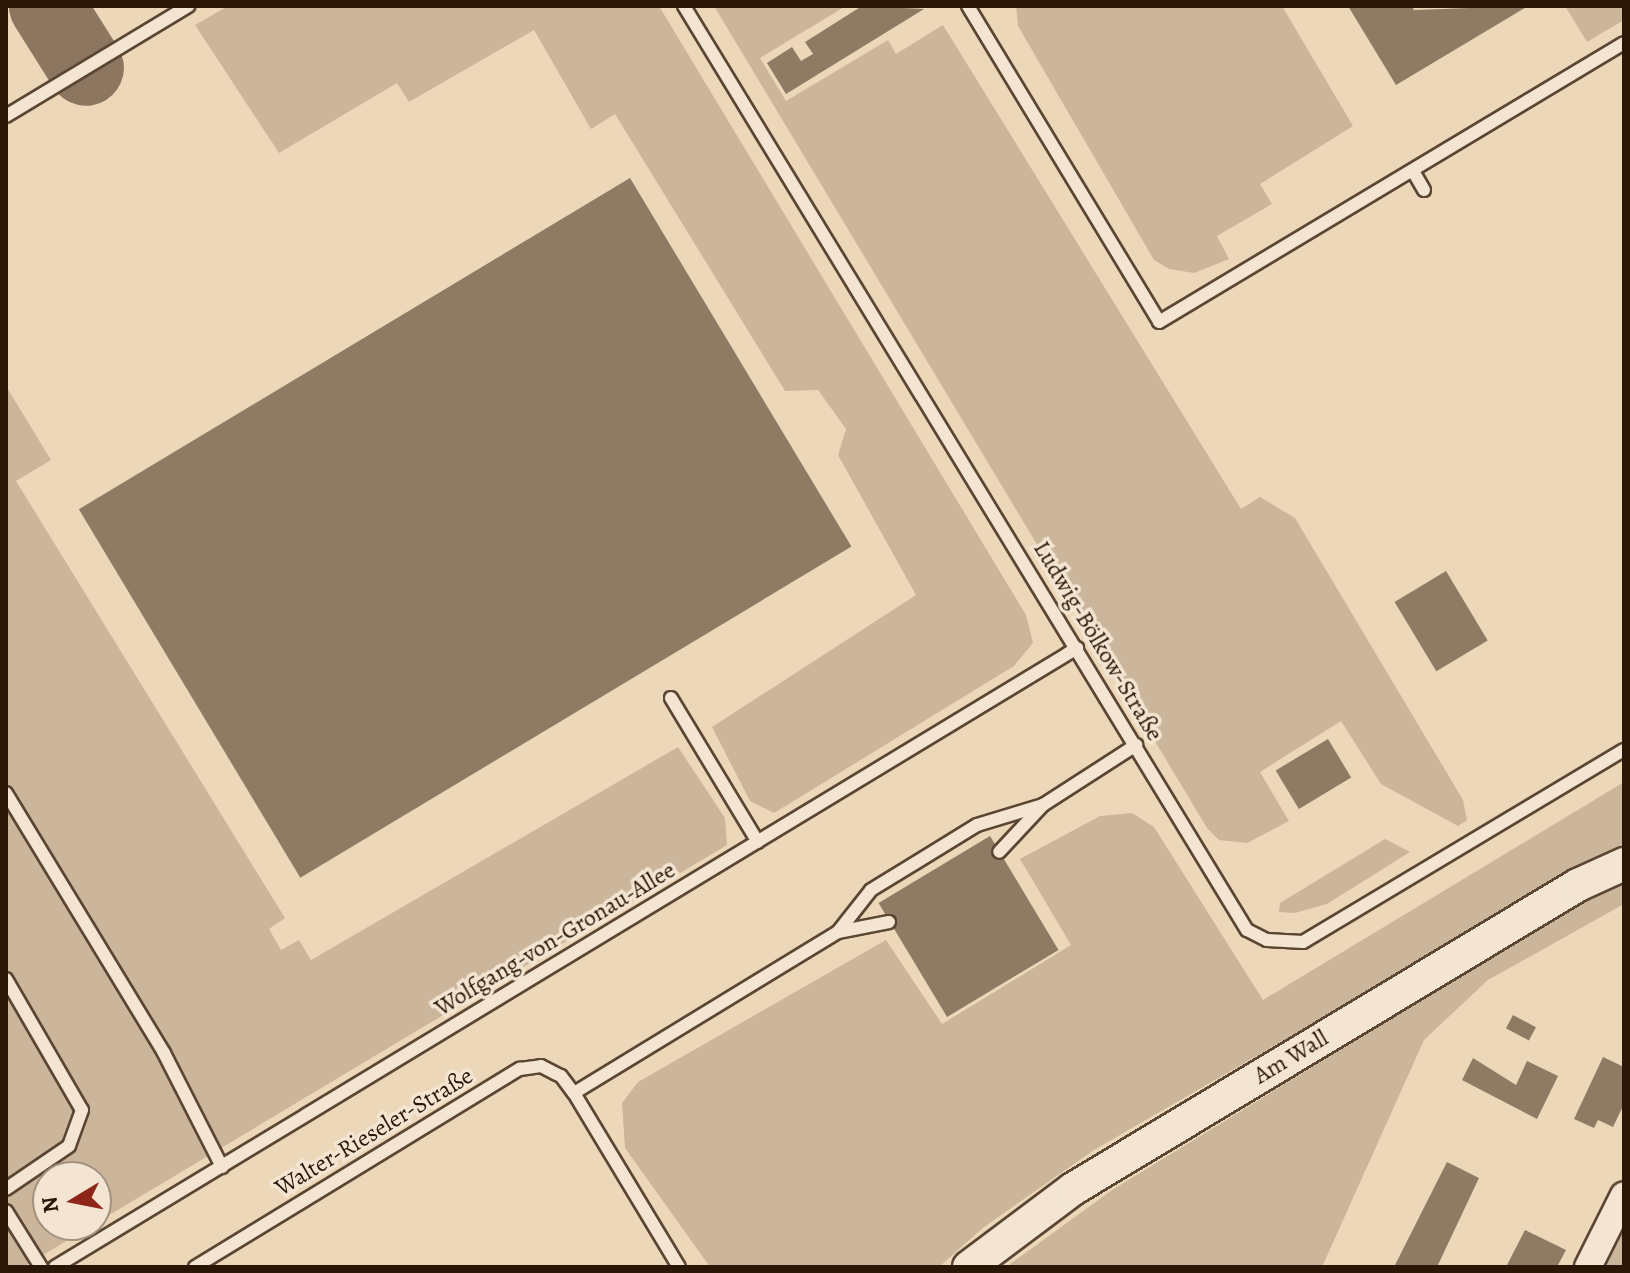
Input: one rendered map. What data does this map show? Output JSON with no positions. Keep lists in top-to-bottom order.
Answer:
{
  "streets": {
    "street": ["Am Wall"],
    "lane": ["Ludwig-Bölkow-Straße", "Wolfgang-von-Gronau-Allee", "Walter-Rieseler-Straße"]
  },
  "crossings": [
    ["Ludwig-Bölkow-Straße", "Wolfgang-von-Gronau-Allee"]
  ],
  "north": "left"
}
